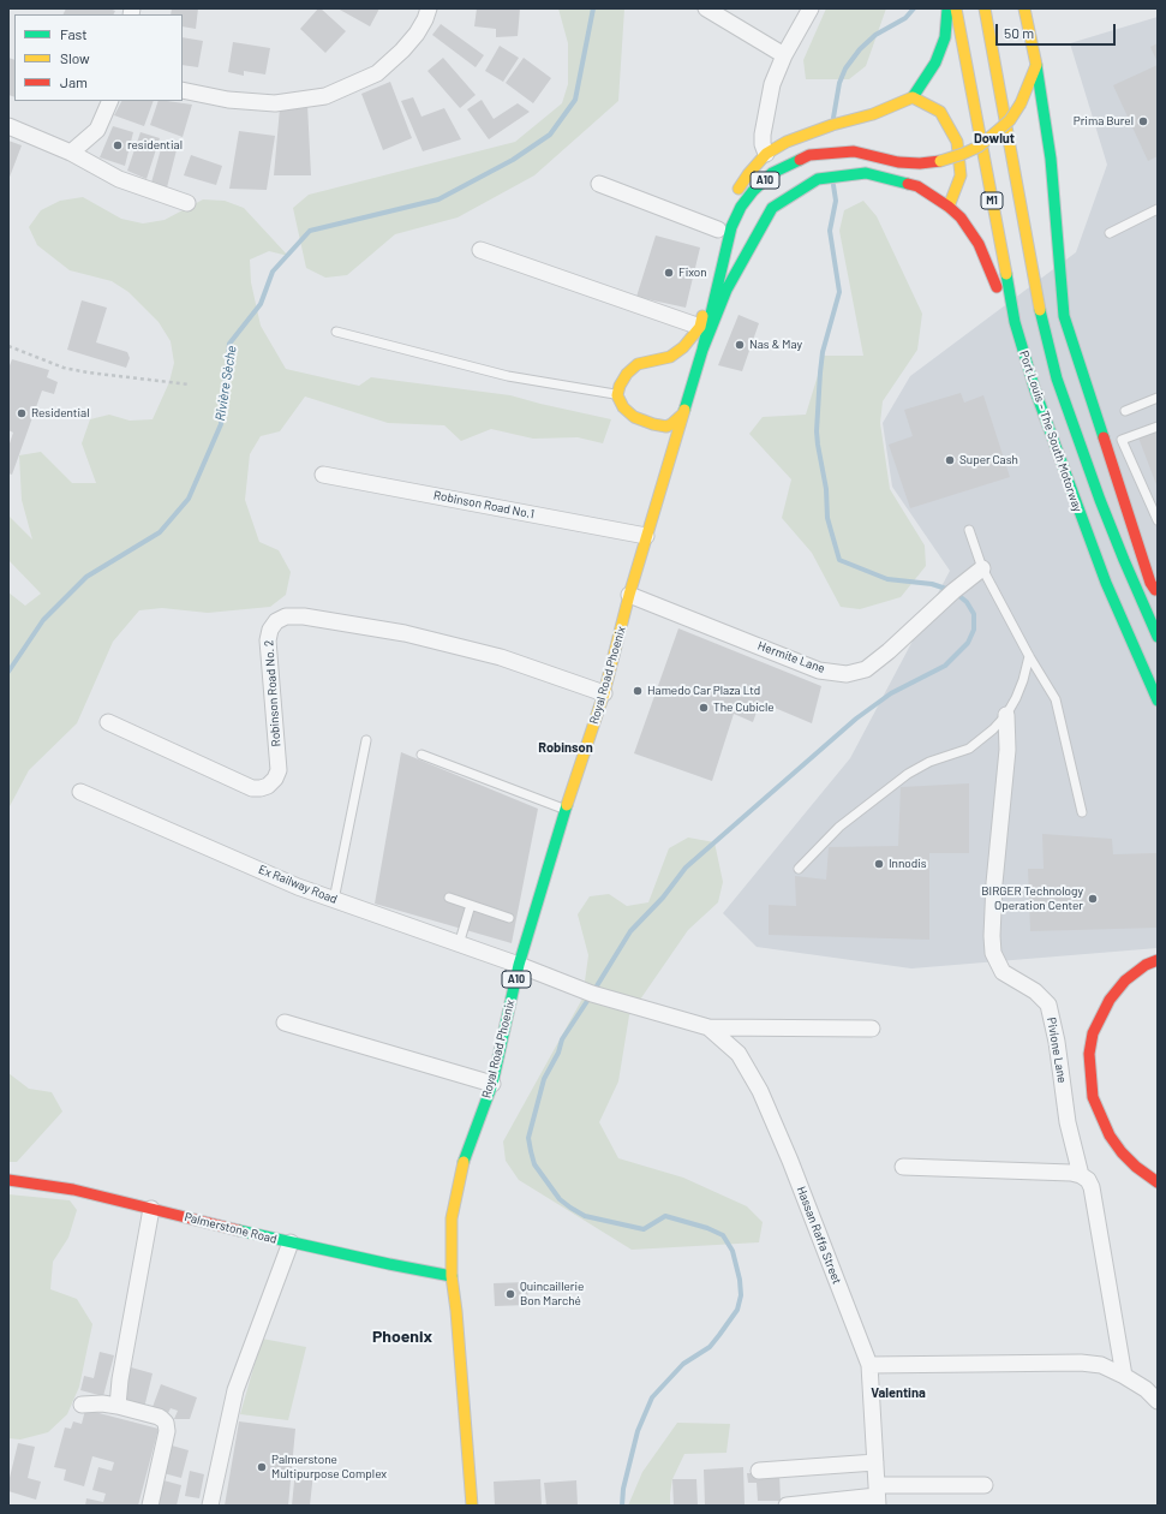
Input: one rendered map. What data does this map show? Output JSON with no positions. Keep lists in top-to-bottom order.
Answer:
{
  "streets": {
    "main road": [
      "A10",
      "M1",
      "Port Louis – The South Motorway",
      "Royal Road Phoenix",
      "Palmerstone Road"
    ],
    "street": [
      "Robinson Road No.1",
      "Hermite Lane",
      "Robinson Road No. 2",
      "Ex Railway Road",
      "Pivione Lane",
      "Hassan Raffa Street"
    ]
  },
  "crossings": [
    ["A10", "Royal Road Phoenix"],
    ["Robinson Road No.1", "Royal Road Phoenix"],
    ["Hermite Lane", "Royal Road Phoenix"],
    ["Royal Road Phoenix", "Robinson Road No. 2"],
    ["Royal Road Phoenix", "Ex Railway Road"],
    ["Royal Road Phoenix", "Palmerstone Road"],
    ["Royal Road Phoenix", "Hassan Raffa Street"],
    ["Ex Railway Road", "Hassan Raffa Street"]
  ],
  "districts": [
    "Dowlut",
    "Robinson",
    "Phoenix",
    "Valentina"
  ],
  "water": ["Rivière Sèche"],
  "places": [
    "Prima Burel",
    "residential",
    "Fixon",
    "Nas & May",
    "Residential",
    "Super Cash",
    "Hamedo Car Plaza Ltd",
    "The Cubicle",
    "Innodis",
    "BIRGER Technology Operation Center",
    "Quincaillerie Bon Marché",
    "Palmerstone Multipurpose Complex"
  ],
  "legend": ["Fast", "Slow", "Jam"],
  "scale_bar": "50 m"
}
